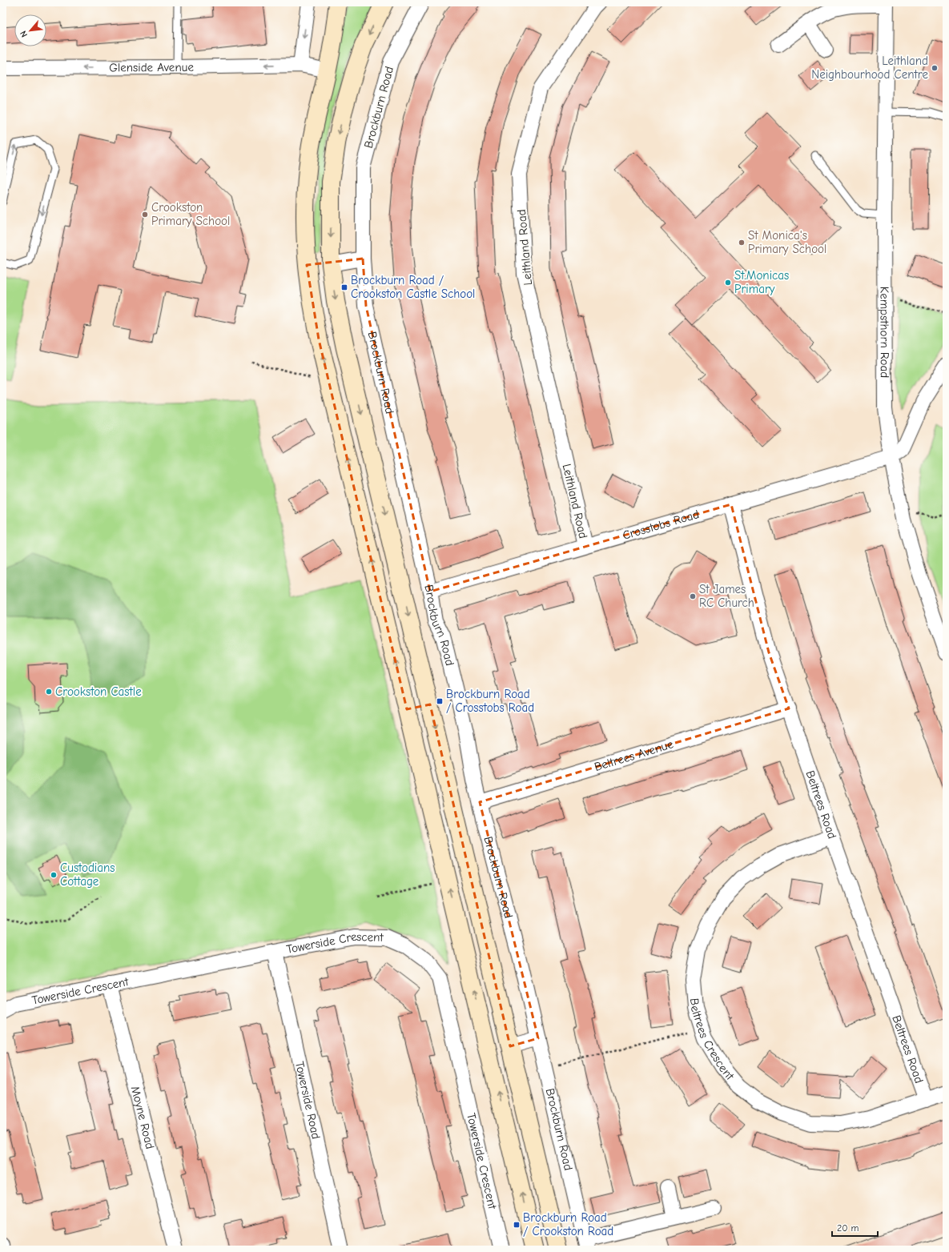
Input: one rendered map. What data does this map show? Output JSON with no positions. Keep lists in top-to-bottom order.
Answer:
{
  "streets": {
    "street": [
      "Glenside Avenue",
      "Brockburn Road",
      "Leithland Road",
      "Kempsthorn Road",
      "Crosstobs Road",
      "Beltrees Avenue",
      "Beltrees Road",
      "Towerside Crescent",
      "Beltrees Crescent",
      "Towerside Road",
      "Moyne Road"
    ]
  },
  "crossings": [
    ["Brockburn Road", "Crosstobs Road"],
    ["Brockburn Road", "Beltrees Avenue"],
    ["Leithland Road", "Crosstobs Road"],
    ["Kempsthorn Road", "Crosstobs Road"],
    ["Crosstobs Road", "Beltrees Road"],
    ["Beltrees Avenue", "Beltrees Road"],
    ["Beltrees Road", "Beltrees Crescent"],
    ["Towerside Crescent", "Towerside Road"],
    ["Towerside Crescent", "Moyne Road"]
  ],
  "one_way": ["Glenside Avenue"],
  "places": {
    "other": [
      "Leithland Neighbourhood Centre",
      "Crookston Primary School",
      "St Monica's Primary School",
      "St.Monicas Primary",
      "St James RC Church",
      "Crookston Castle",
      "Custodians Cottage"
    ],
    "transit": ["Brockburn Road / Crookston Castle School", "Brockburn Road / Crosstobs Road", "Brockburn Road / Crookston Road"]
  },
  "scale_bar": "20 m",
  "north": "bottom left"
}
